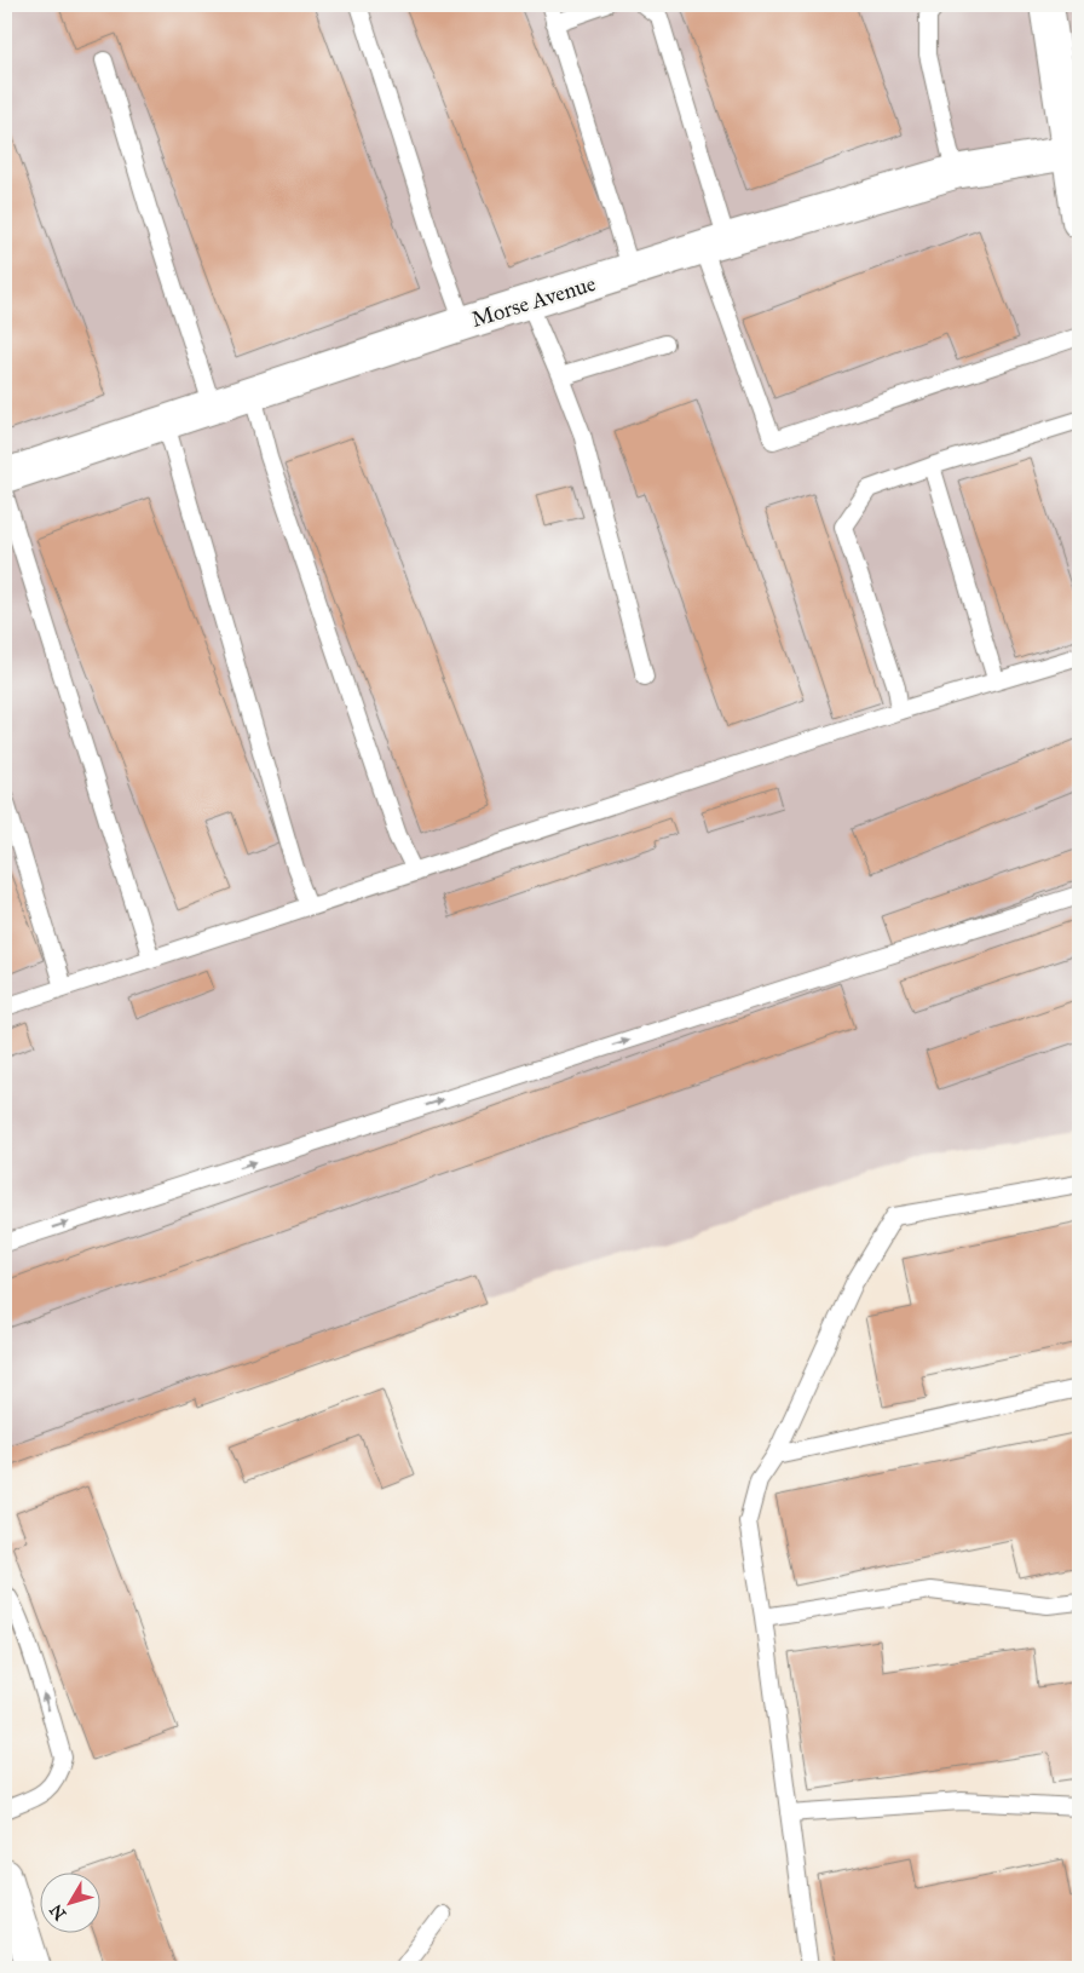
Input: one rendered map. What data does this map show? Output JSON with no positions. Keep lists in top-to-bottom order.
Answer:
{
  "streets": {
    "street": ["Morse Avenue"]
  },
  "north": "bottom left"
}
